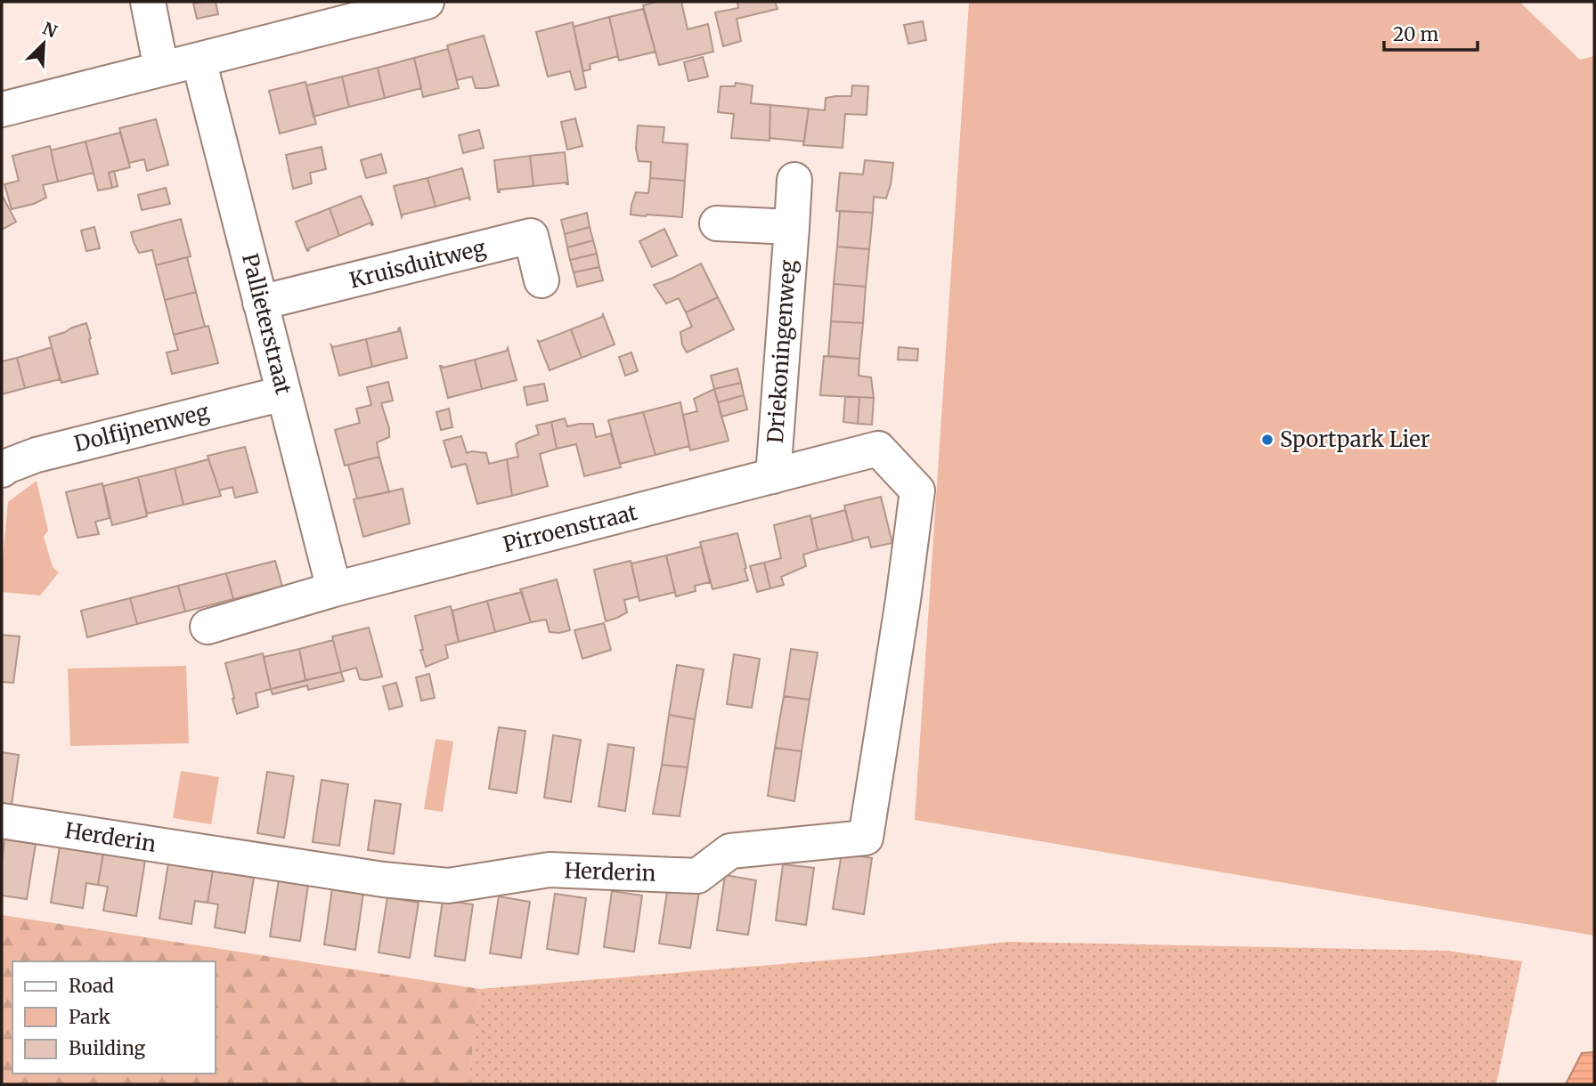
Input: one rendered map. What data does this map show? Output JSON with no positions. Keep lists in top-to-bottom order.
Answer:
{
  "streets": {
    "street": [
      "Kruisduitweg",
      "Pallieterstraat",
      "Driekoningenweg",
      "Dolfijnenweg",
      "Pirroenstraat",
      "Herderin"
    ]
  },
  "crossings": [
    ["Kruisduitweg", "Pallieterstraat"],
    ["Pallieterstraat", "Dolfijnenweg"],
    ["Pallieterstraat", "Pirroenstraat"],
    ["Driekoningenweg", "Pirroenstraat"],
    ["Pirroenstraat", "Herderin"]
  ],
  "places": ["Sportpark Lier"],
  "legend": ["Road", "Park", "Building"],
  "scale_bar": "20 m",
  "north": "top right"
}
